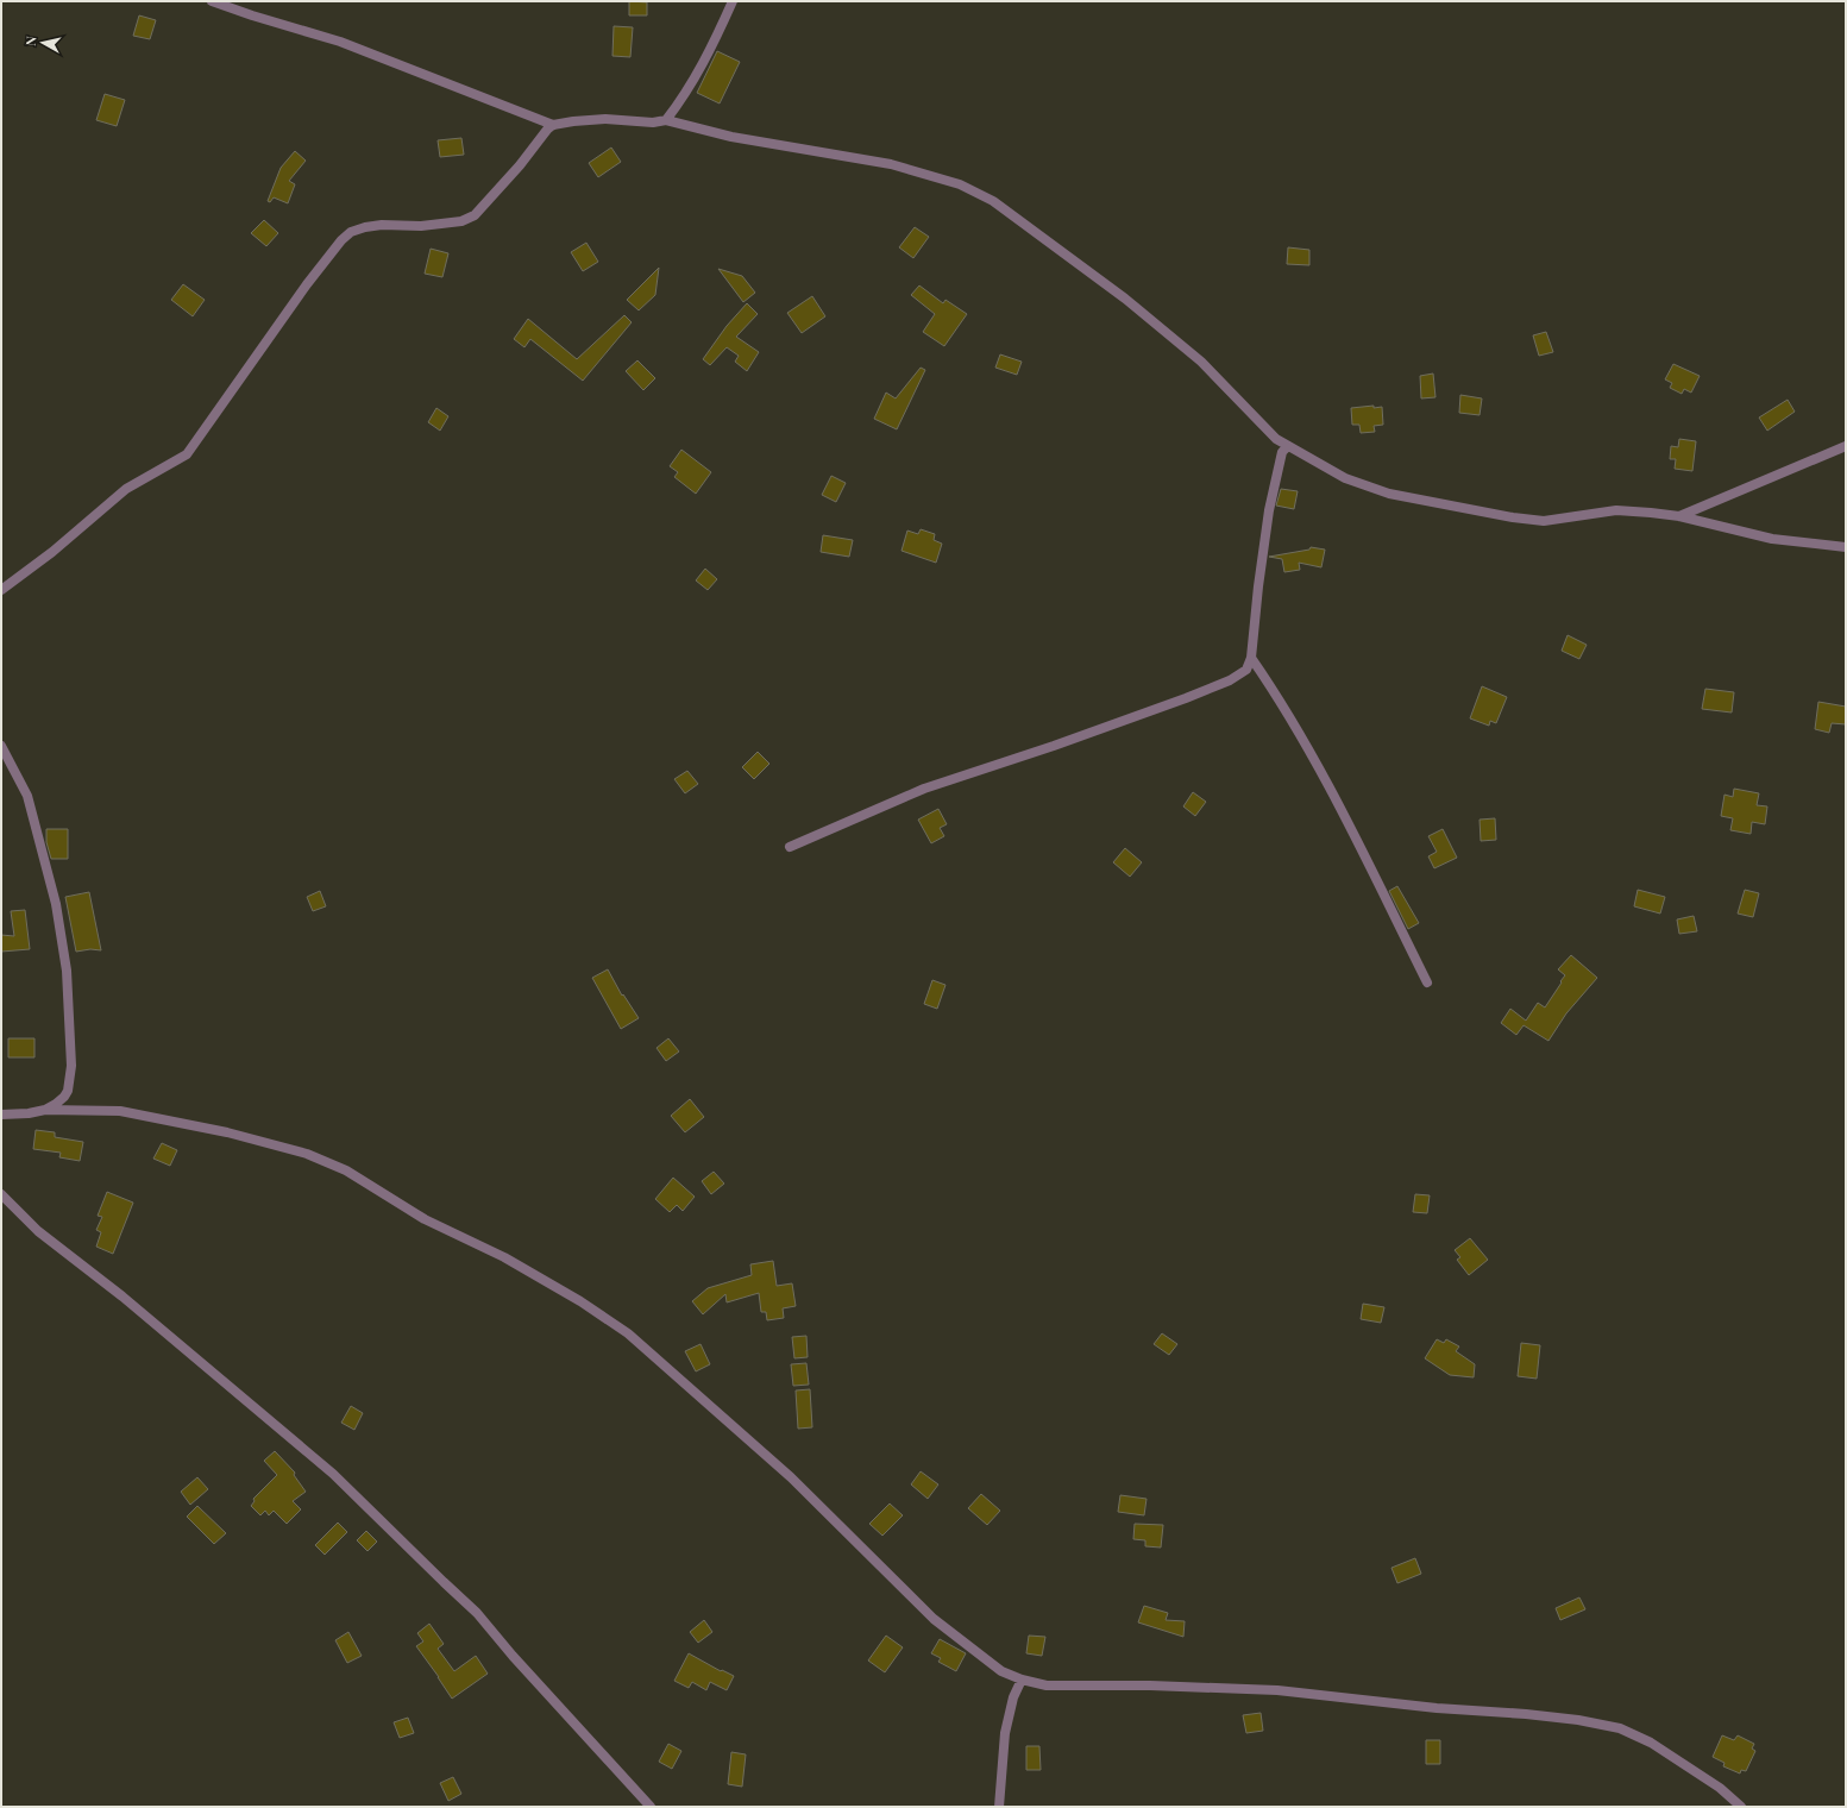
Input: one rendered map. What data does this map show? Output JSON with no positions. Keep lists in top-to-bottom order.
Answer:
{
  "north": "left"
}
